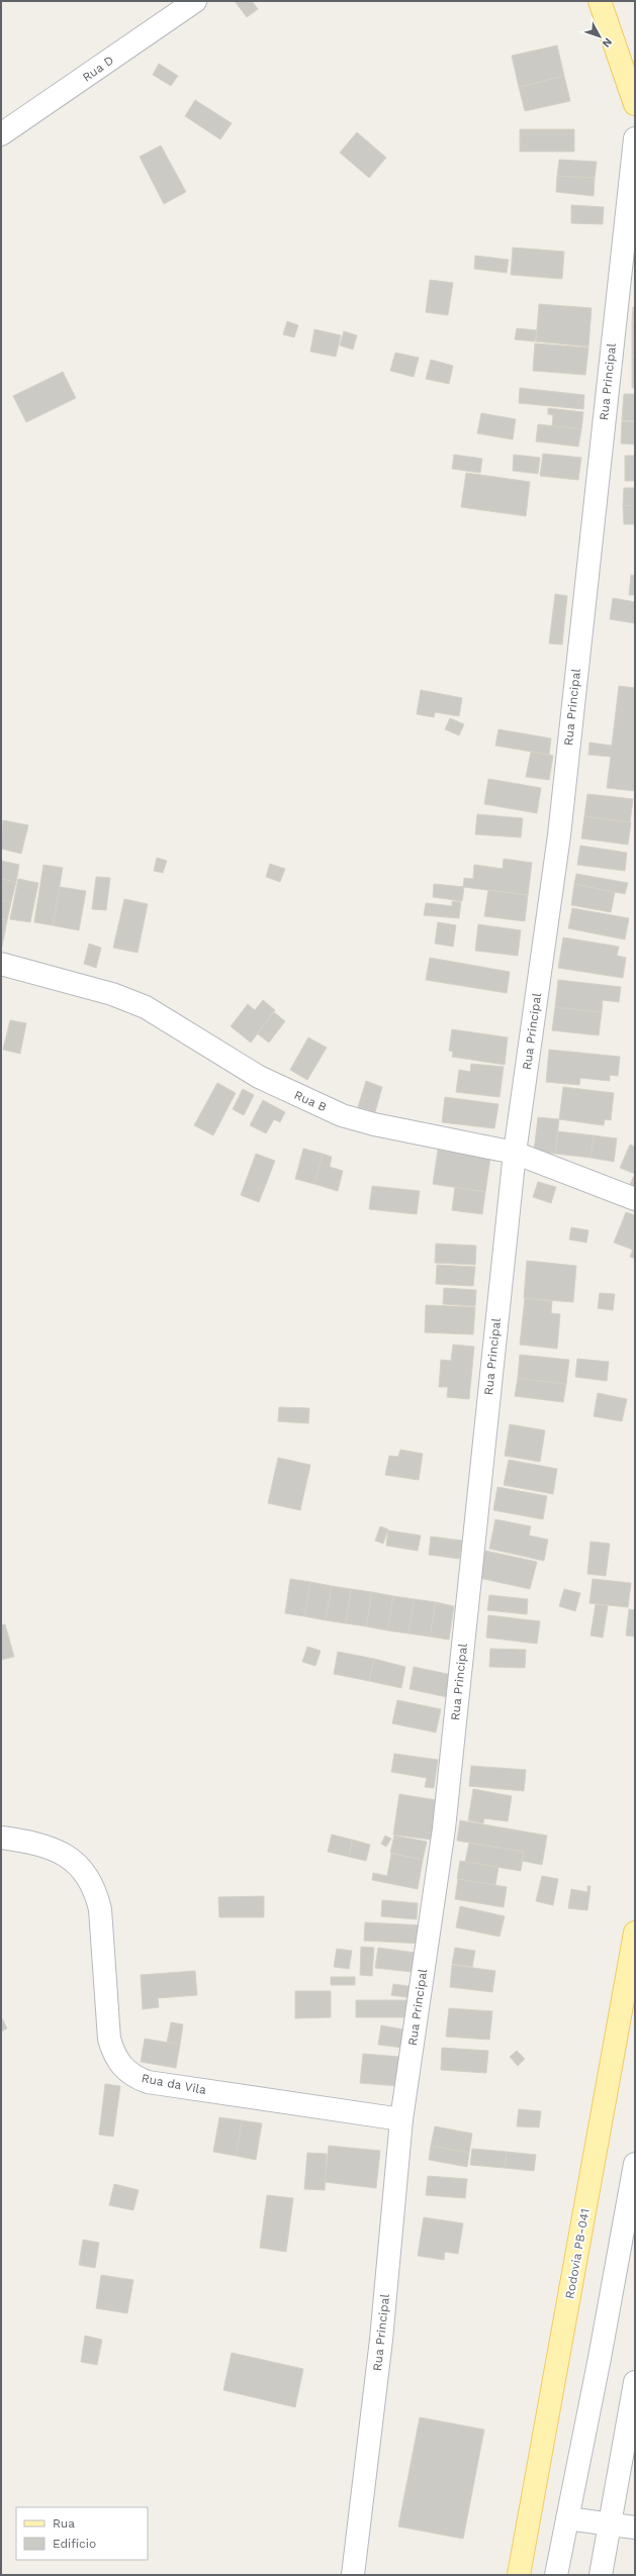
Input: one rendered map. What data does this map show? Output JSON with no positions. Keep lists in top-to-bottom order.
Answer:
{
  "streets": {
    "main road": ["Rodovia PB-041"],
    "street": [
      "Rua D",
      "Rua Principal",
      "Rua B",
      "Rua da Vila"
    ]
  },
  "crossings": [
    ["Rua Principal", "Rua B"],
    ["Rua Principal", "Rua da Vila"]
  ],
  "legend": ["Rua", "Edifício"],
  "north": "bottom right"
}
